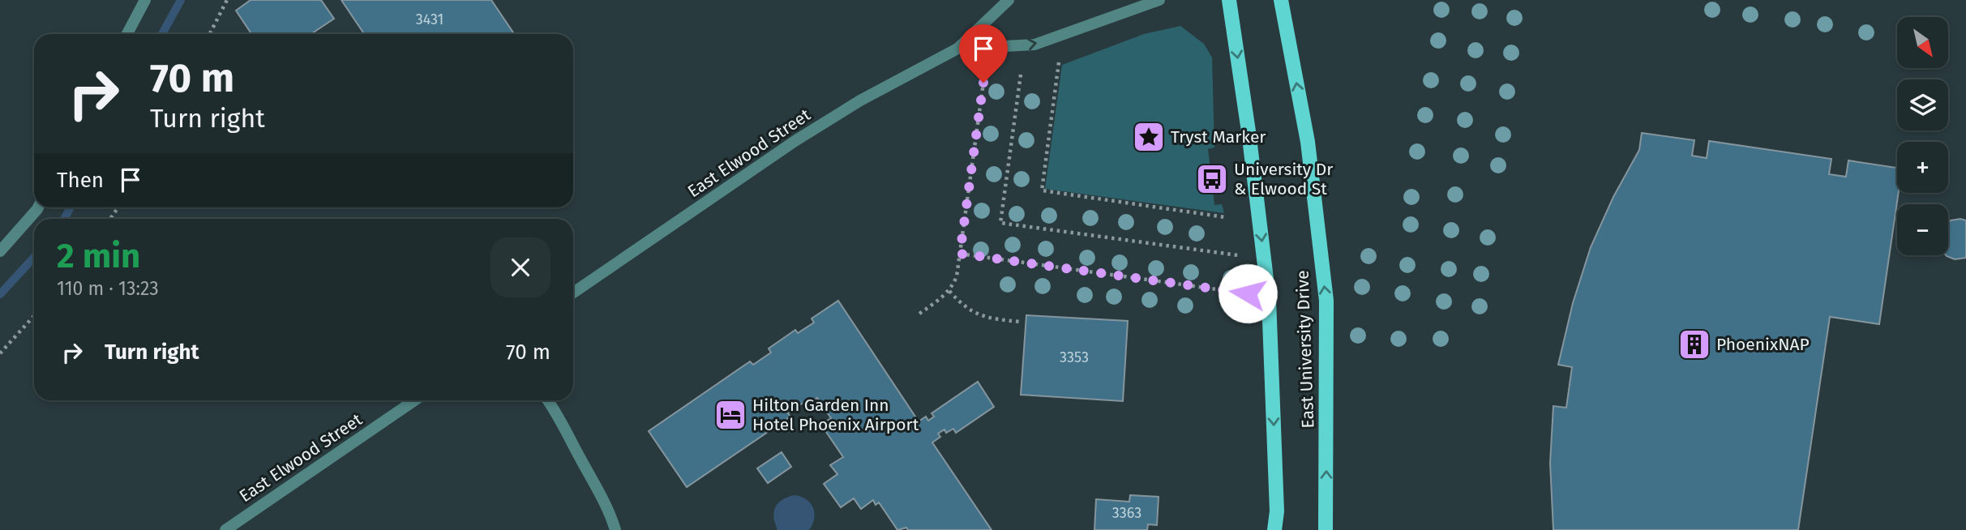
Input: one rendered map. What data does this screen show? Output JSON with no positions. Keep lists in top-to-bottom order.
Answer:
{
  "streets": {
    "main road": ["East University Drive"],
    "street": ["East Elwood Street"]
  },
  "places": {
    "place": ["Tryst Marker"],
    "bus stop": ["University Dr & Elwood St"],
    "building": ["PhoenixNAP"],
    "hotel": ["Hilton Garden Inn Hotel Phoenix Airport"]
  },
  "house_numbers": ["3431", "3353", "3363"],
  "north": "bottom right",
  "page": {
    "map_buttons": ["+", "−"],
    "turn": ["70 m", "Turn right"],
    "then": "Then",
    "heading": ["2 min", "110 m · 13:23"],
    "list": [
      {
        "name": "Turn right",
        "value": "70 m"
      }
    ]
  }
}
